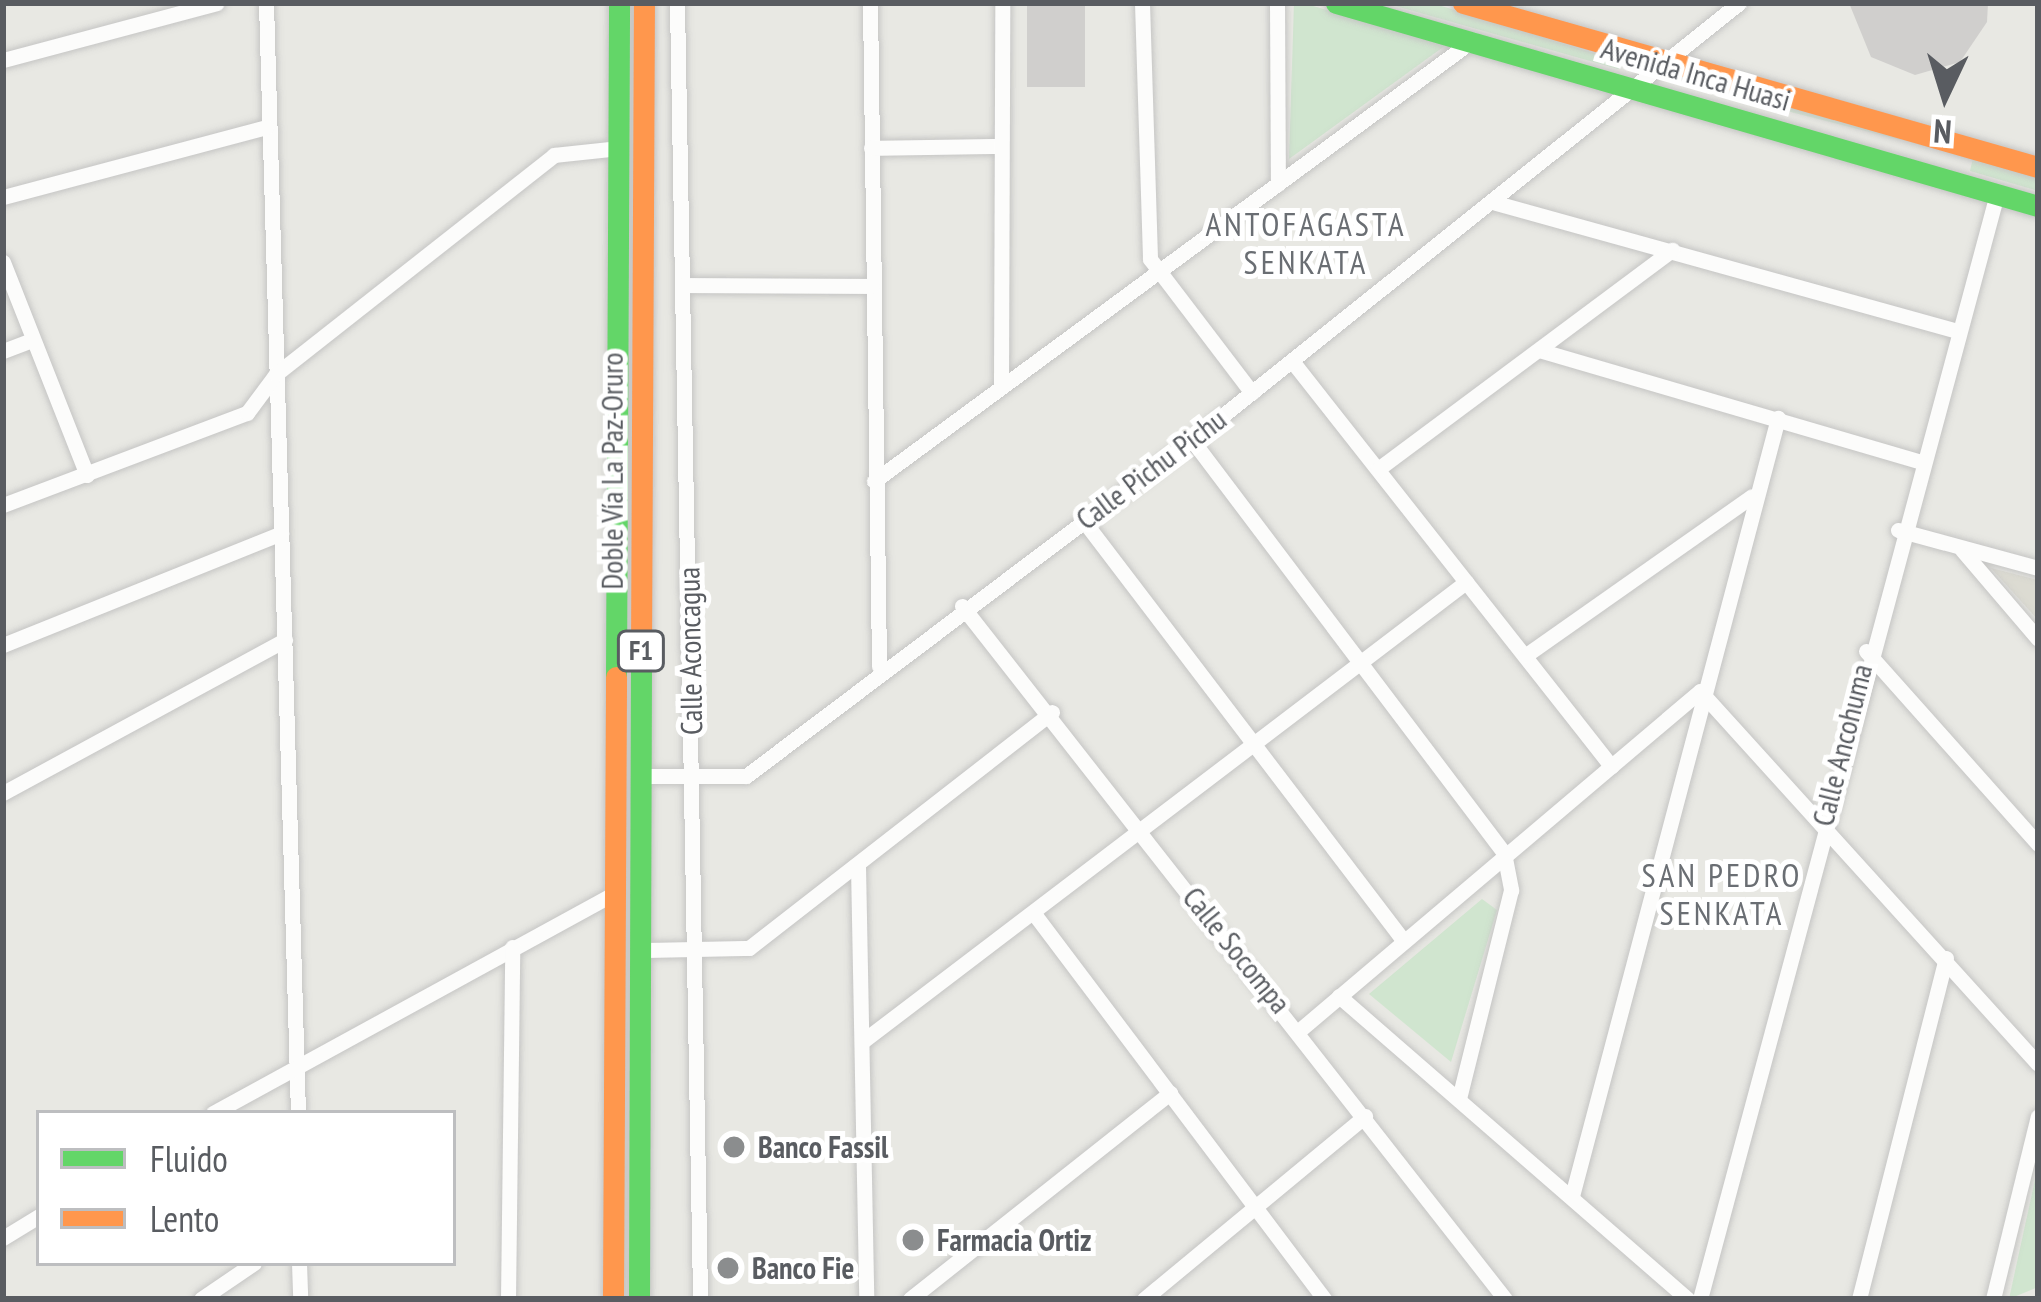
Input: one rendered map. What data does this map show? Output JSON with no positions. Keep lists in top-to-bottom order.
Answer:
{
  "streets": {
    "main road": ["Avenida Inca Huasi", "Doble Vía La Paz-Oruro", "F1"],
    "street": [
      "Calle Pichu Pichu",
      "Calle Aconcagua",
      "Calle Ancohuma",
      "Calle Socompa"
    ]
  },
  "crossings": [
    ["Avenida Inca Huasi", "Calle Pichu Pichu"],
    ["Avenida Inca Huasi", "Calle Ancohuma"],
    ["Calle Pichu Pichu", "Doble Vía La Paz-Oruro"],
    ["Calle Pichu Pichu", "Calle Aconcagua"],
    ["Calle Pichu Pichu", "Calle Socompa"]
  ],
  "districts": ["ANTOFAGASTA SENKATA", "SAN PEDRO SENKATA"],
  "places": ["Banco Fassil", "Farmacia Ortiz", "Banco Fie"],
  "legend": ["Fluido", "Lento"],
  "north": "bottom"
}
